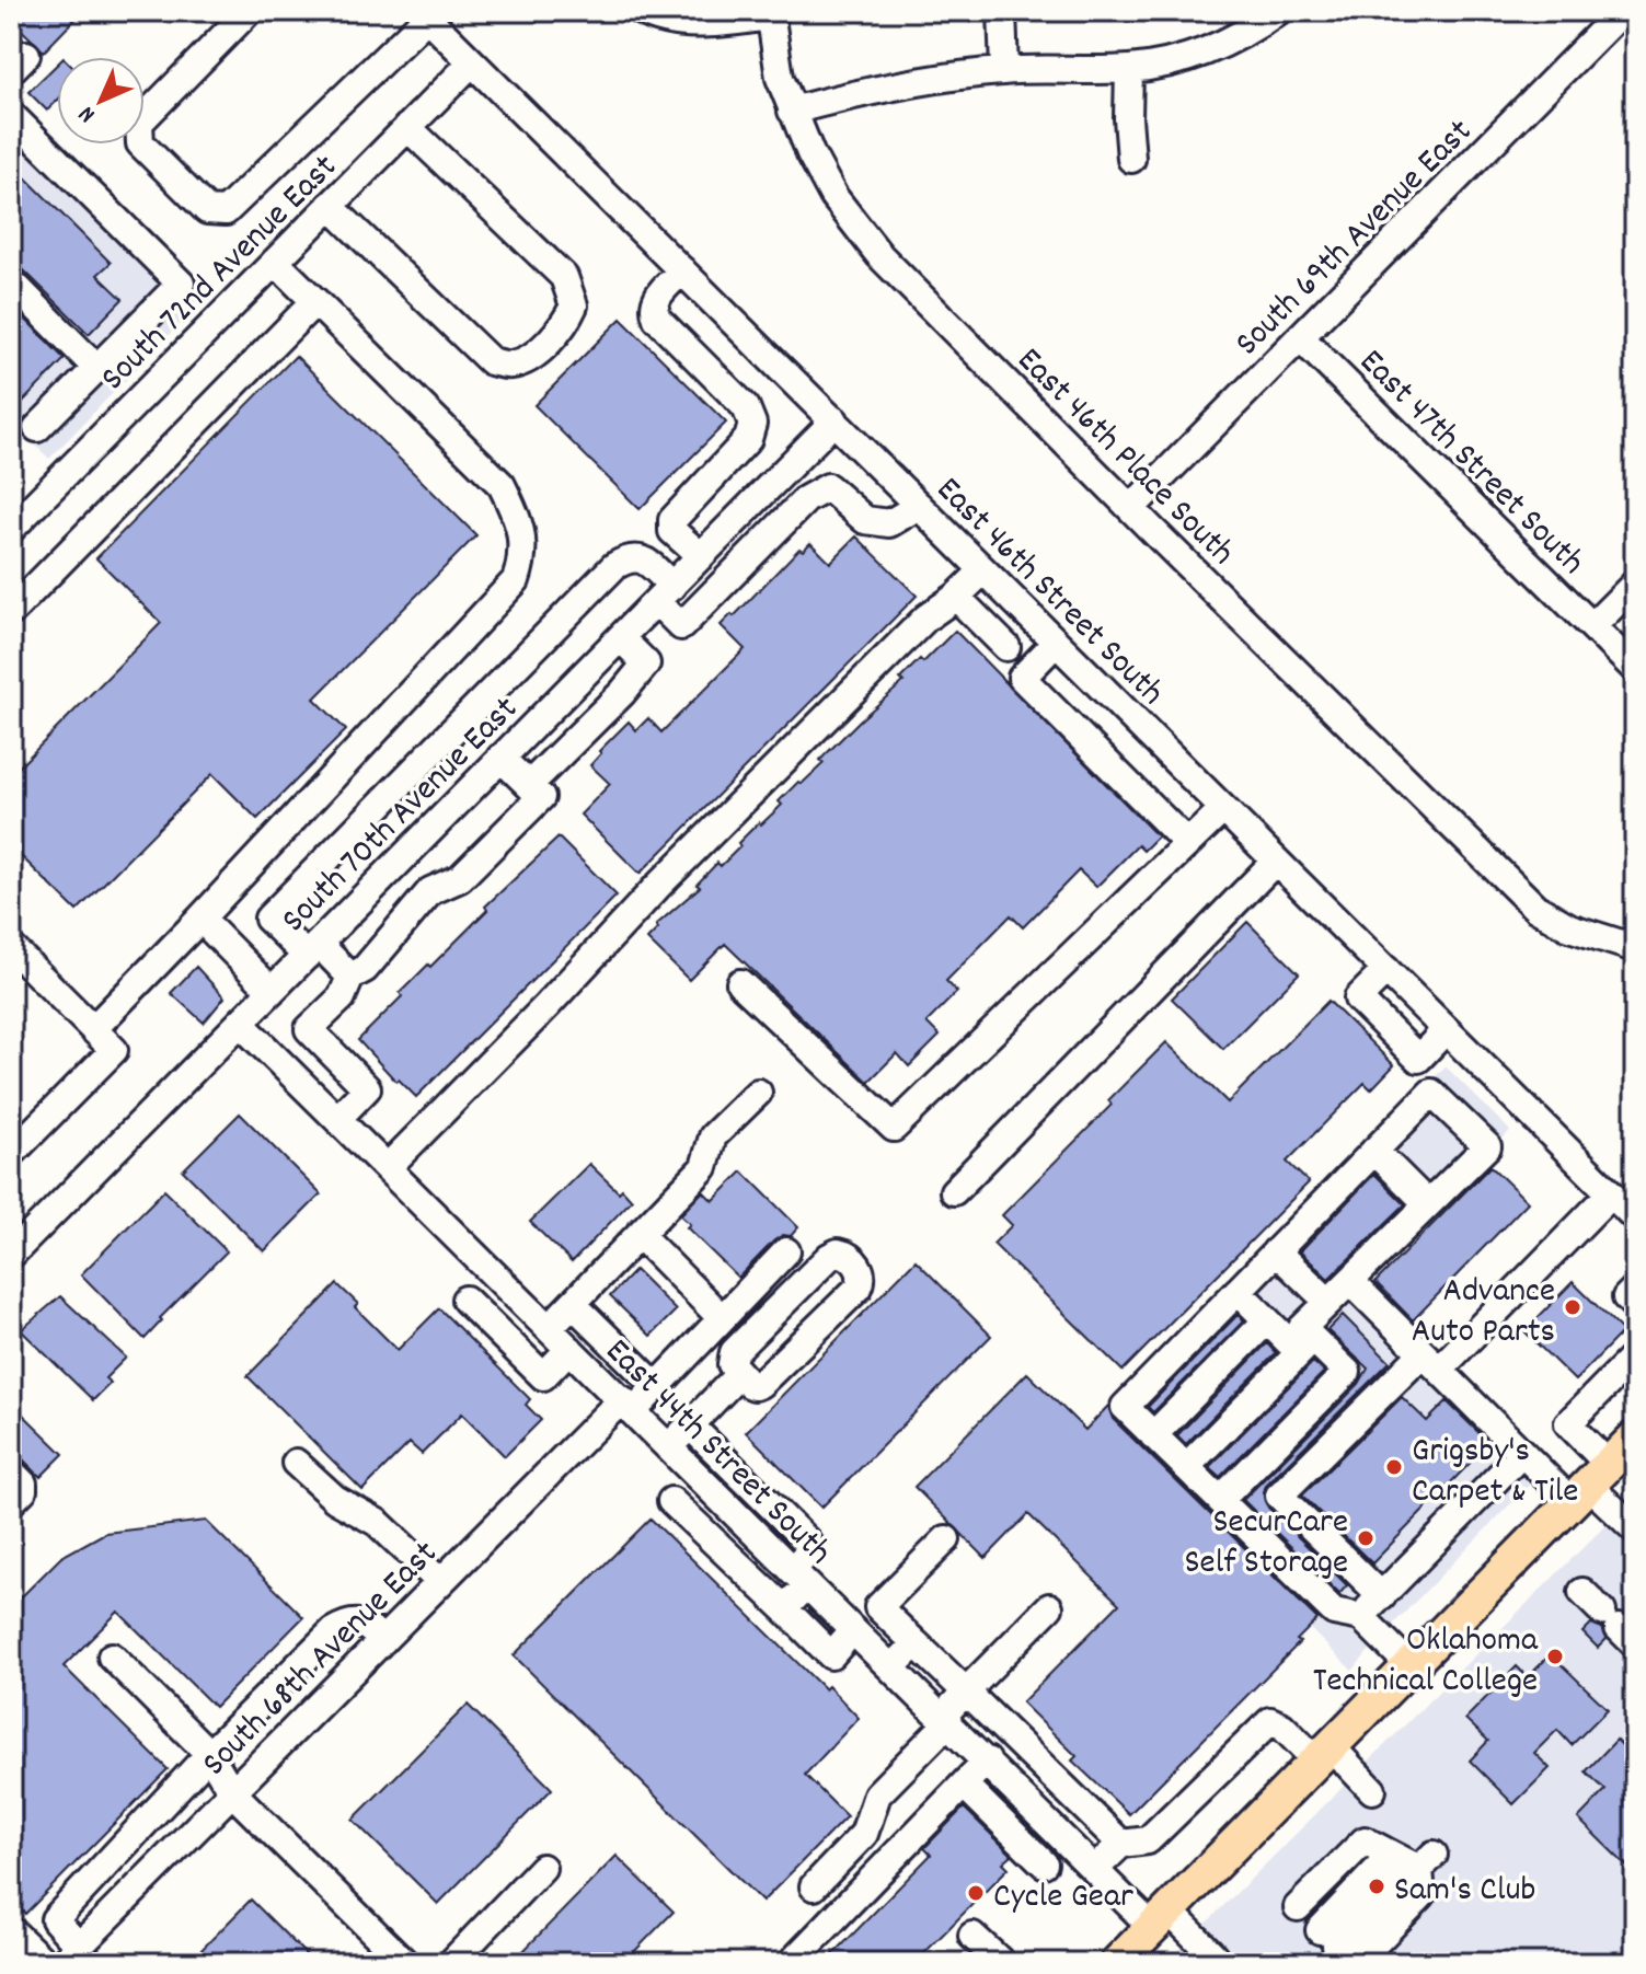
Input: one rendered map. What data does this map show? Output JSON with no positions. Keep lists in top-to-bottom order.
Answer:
{
  "streets": {
    "street": [
      "South 69th Avenue East",
      "South 72nd Avenue East",
      "East 46th Place South",
      "East 47th Street South",
      "East 46th Street South",
      "South 70th Avenue East",
      "East 44th Street South",
      "South 68th Avenue East"
    ]
  },
  "crossings": [
    ["South 69th Avenue East", "East 46th Place South"],
    ["South 69th Avenue East", "East 47th Street South"],
    ["South 72nd Avenue East", "East 46th Street South"],
    ["East 46th Street South", "South 70th Avenue East"],
    ["South 70th Avenue East", "East 44th Street South"],
    ["East 44th Street South", "South 68th Avenue East"]
  ],
  "places": [
    "Advance Auto Parts",
    "Grigsby's Carpet & Tile",
    "SecurCare Self Storage",
    "Oklahoma Technical College",
    "Sam's Club",
    "Cycle Gear"
  ],
  "north": "bottom left"
}
